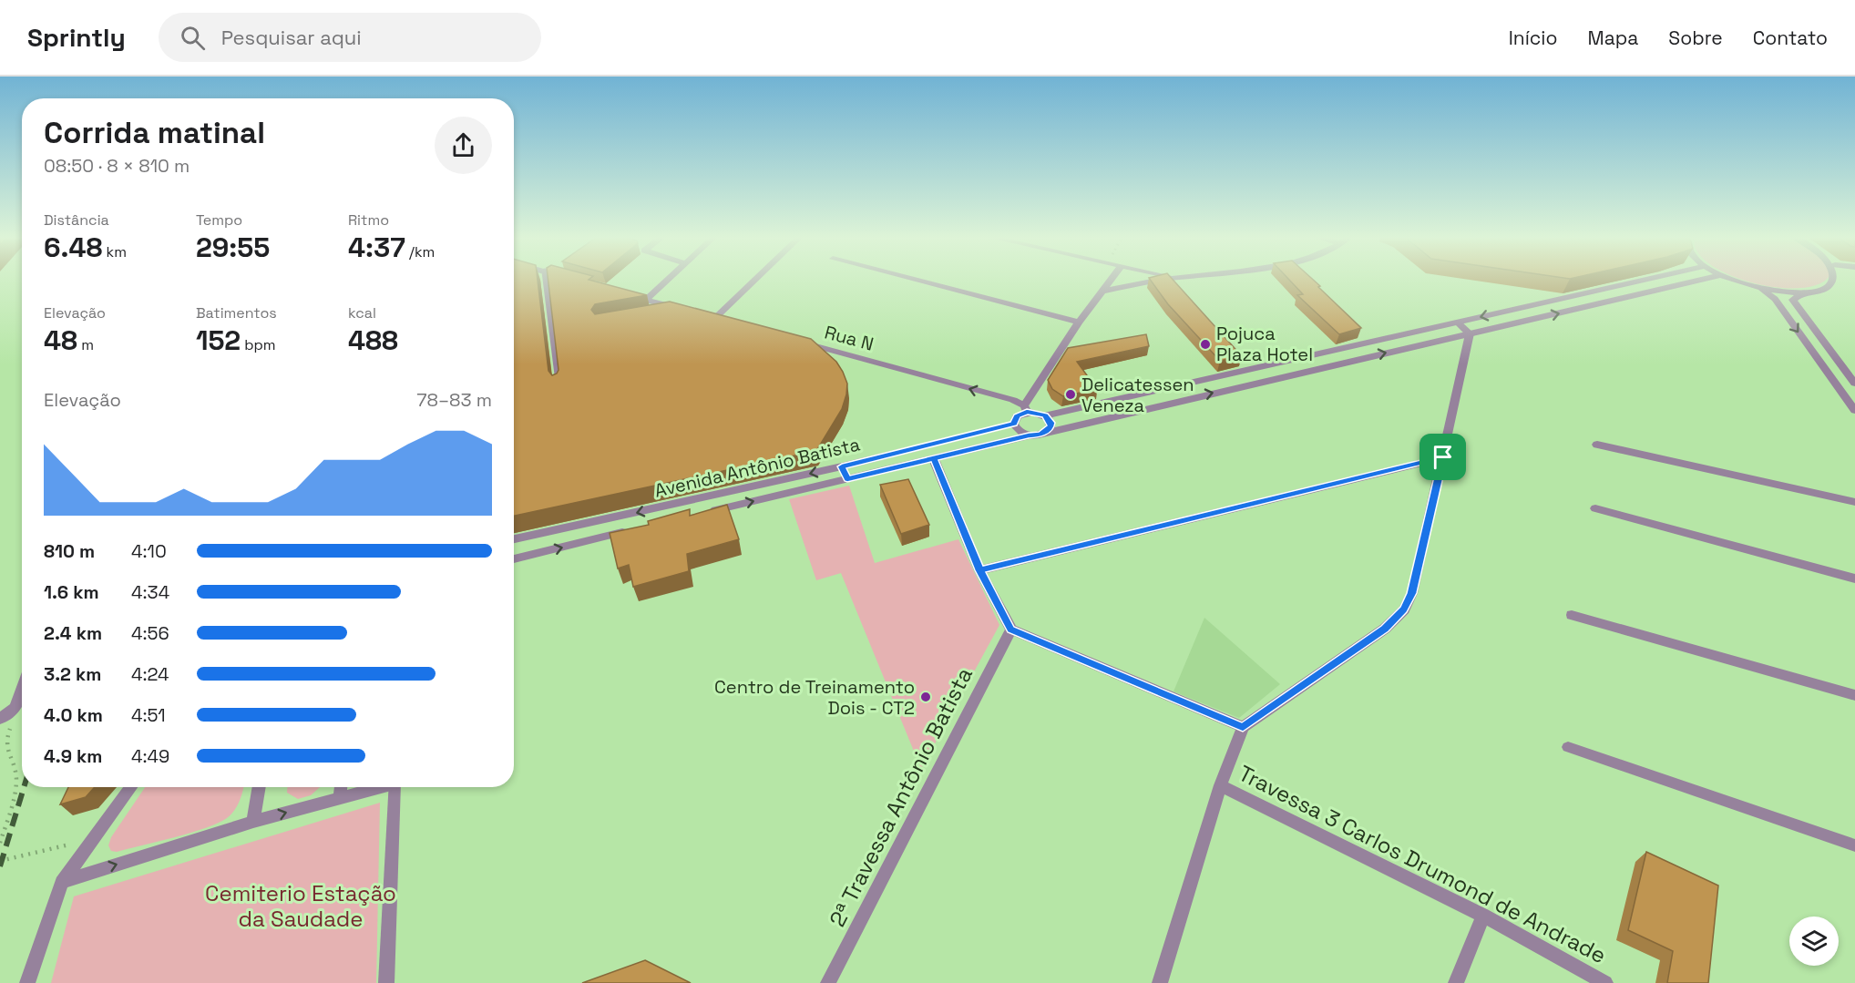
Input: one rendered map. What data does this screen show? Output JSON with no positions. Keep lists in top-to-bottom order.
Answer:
{
  "streets": {
    "street": [
      "Rua N",
      "Avenida Antônio Batista",
      "2ª Travessa Antônio Batista",
      "Travessa 3 Carlos Drumond de Andrade"
    ]
  },
  "crossings": [
    ["Rua N", "Avenida Antônio Batista"]
  ],
  "parks": ["Cemiterio Estação da Saudade"],
  "places": ["Pojuca Plaza Hotel", "Delicatessen Veneza", "Centro de Treinamento Dois - CT2"],
  "page": {
    "header": "Sprintly",
    "search": "Pesquisar aqui",
    "nav": [
      "Início",
      "Mapa",
      "Sobre",
      "Contato"
    ],
    "heading": ["Corrida matinal", "08:50 · 8 × 810 m"],
    "stats": [
      ["Distância", "6.48 km"],
      ["Tempo", "29:55"],
      ["Ritmo", "4:37 /km"],
      ["Elevação", "48 m"],
      ["Batimentos", "152 bpm"],
      ["kcal", "488"]
    ],
    "chart": ["Elevação", "78–83 m"],
    "list": [
      {
        "name": "810 m",
        "note": "4:10"
      },
      {
        "name": "1.6 km",
        "note": "4:34"
      },
      {
        "name": "2.4 km",
        "note": "4:56"
      },
      {
        "name": "3.2 km",
        "note": "4:24"
      },
      {
        "name": "4.0 km",
        "note": "4:51"
      },
      {
        "name": "4.9 km",
        "note": "4:49"
      }
    ]
  }
}
